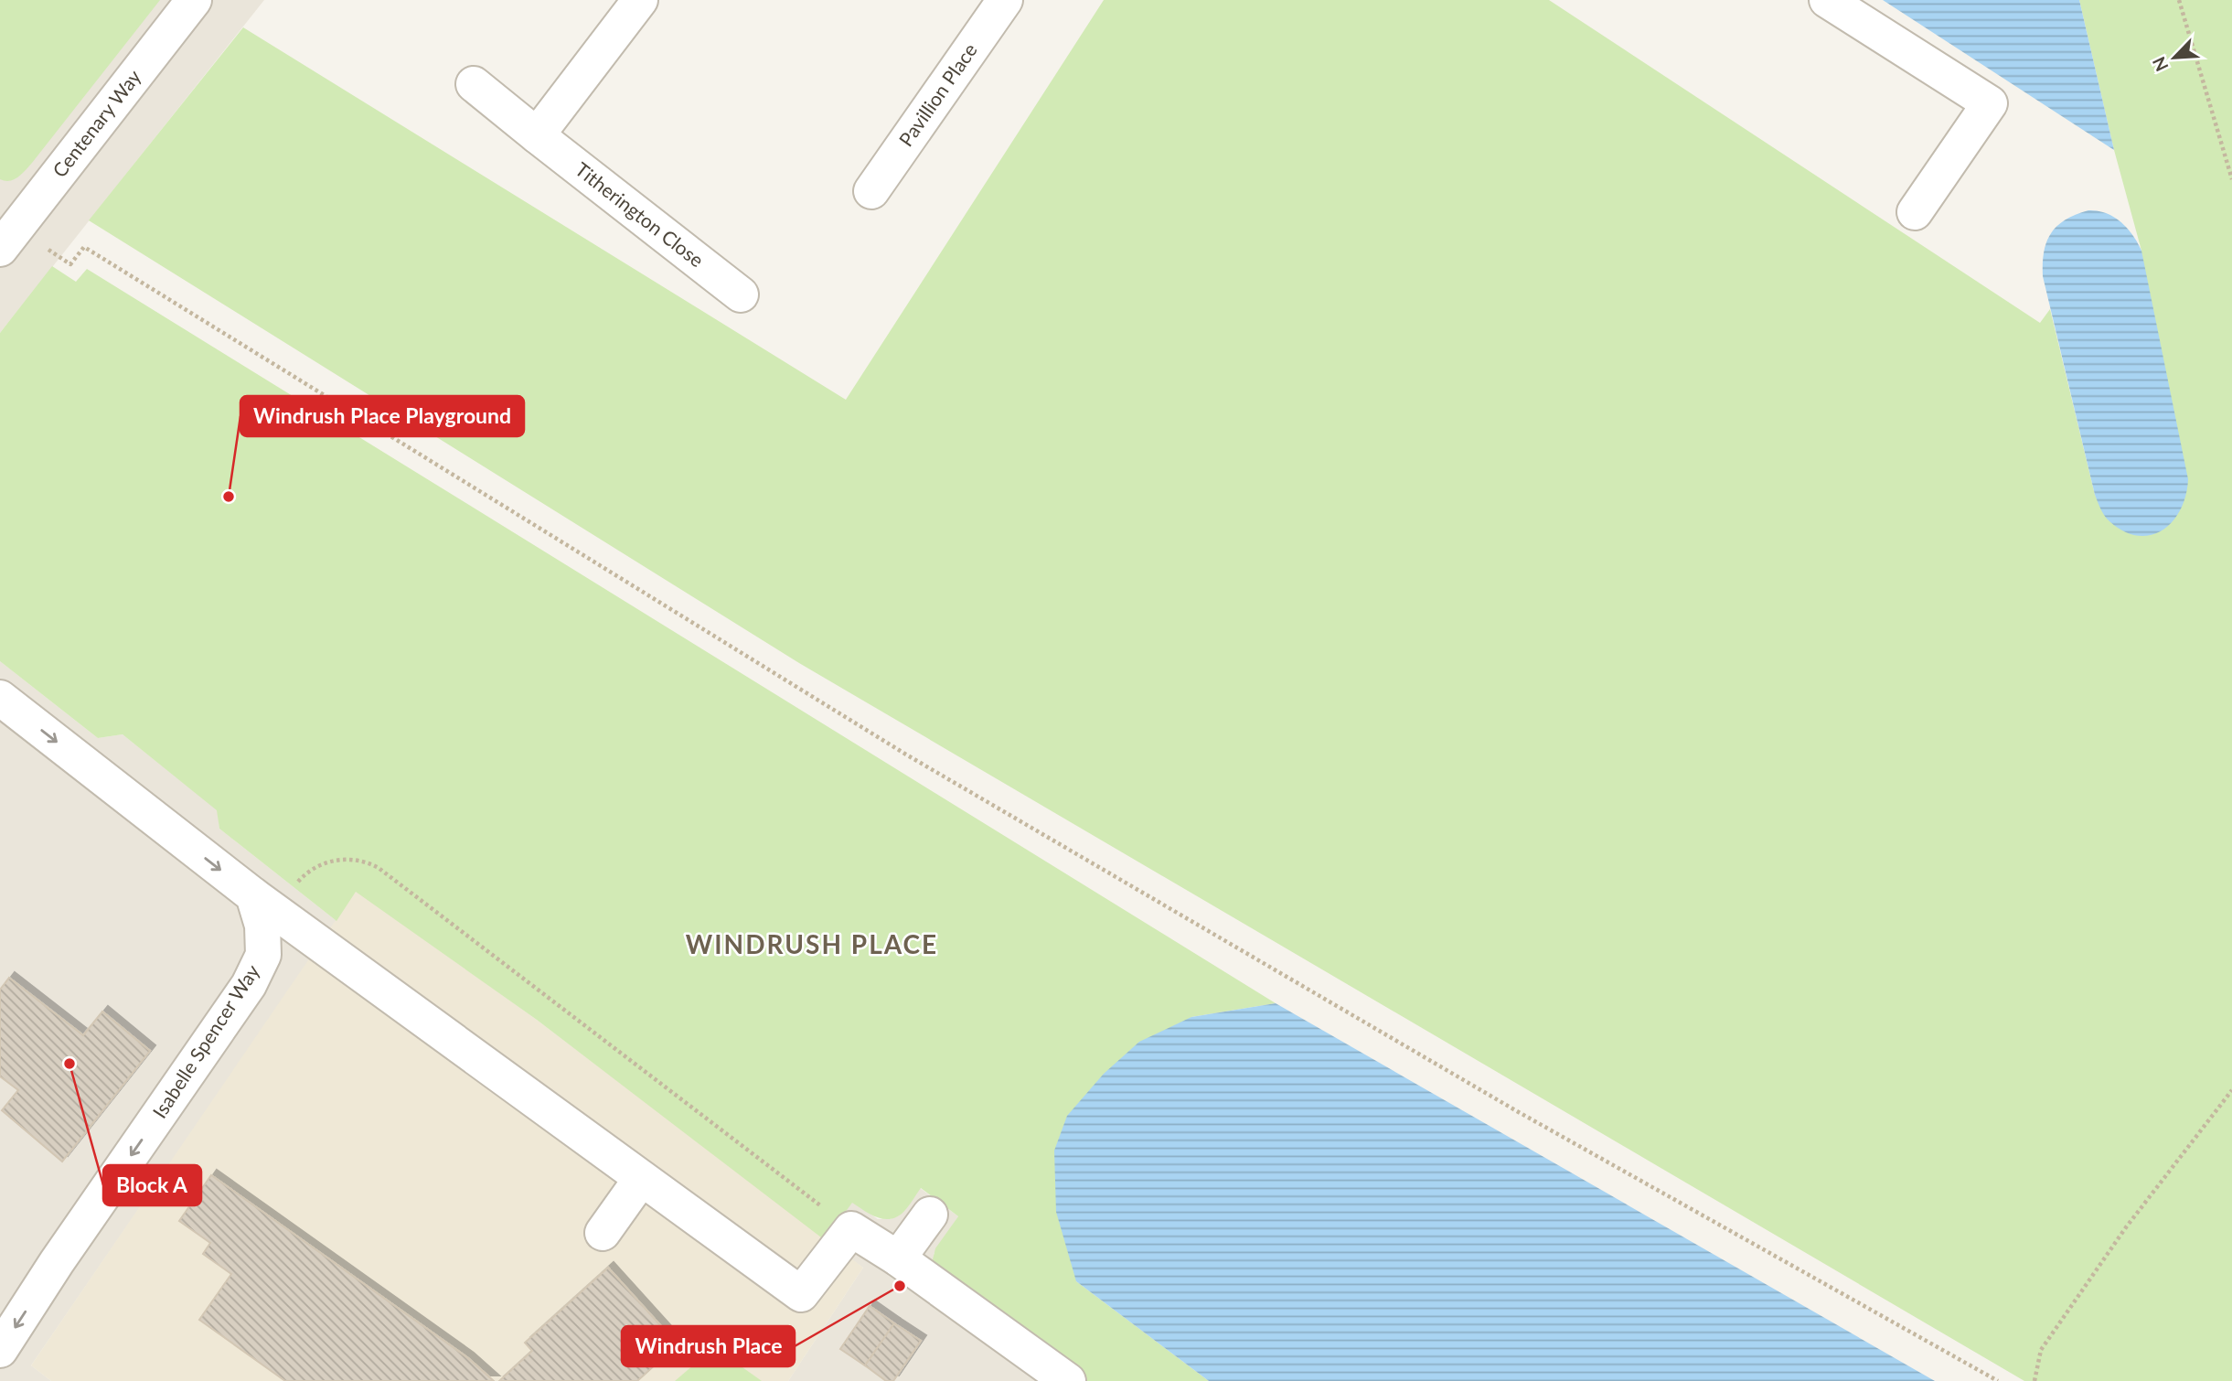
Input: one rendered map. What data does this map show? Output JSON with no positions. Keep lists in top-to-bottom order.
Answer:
{
  "streets": {
    "street": [
      "Pavillion Place",
      "Centenary Way",
      "Titherington Close",
      "Isabelle Spencer Way"
    ]
  },
  "one_way": ["Isabelle Spencer Way"],
  "districts": ["WINDRUSH PLACE"],
  "places": ["Windrush Place Playground", "Block A", "Windrush Place"],
  "north": "bottom left"
}
